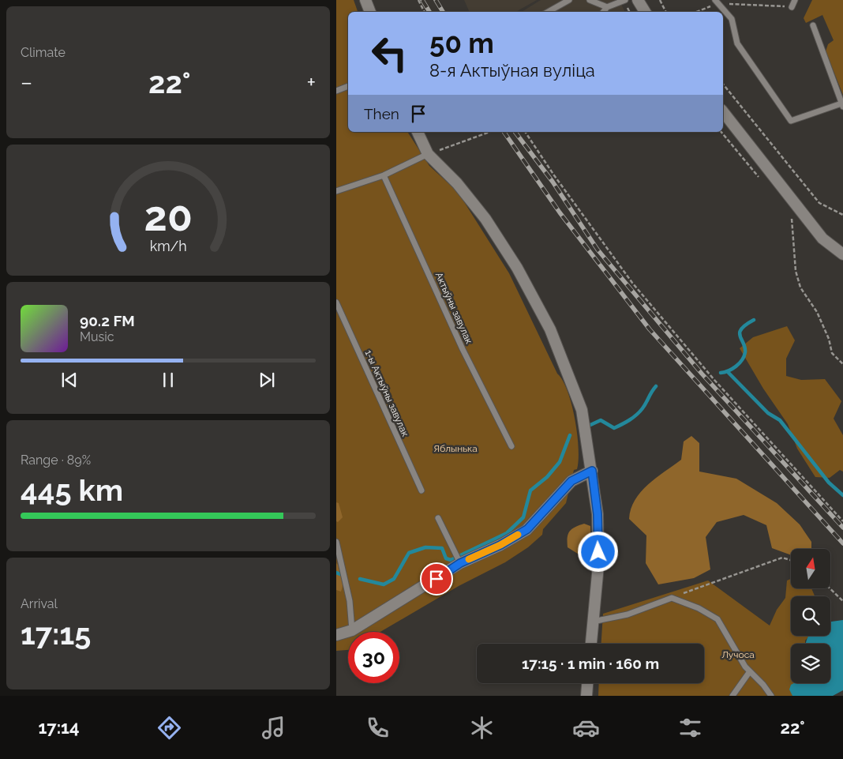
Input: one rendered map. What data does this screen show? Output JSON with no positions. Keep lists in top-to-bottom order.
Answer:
{
  "streets": {
    "lane": ["Актыўны завулак", "1-ы Актыўны завулак"]
  },
  "parks": ["Яблынька", "Лучоса"],
  "north": "top",
  "page": {
    "tile": [
      "Climate",
      ["Range · 89%", "445 km"],
      ["Arrival", "17:15"]
    ],
    "turn": ["50 m", "8-я Актыўная вуліца"],
    "heat": ["−", "22°", "+"],
    "then": "Then",
    "song": ["90.2 FM", "Music"],
    "limit": "30",
    "trip": "17:15 · 1 min · 160 m",
    "tabs": ["17:14", "22°"],
    "gauge": ["20", "km/h"]
  }
}
